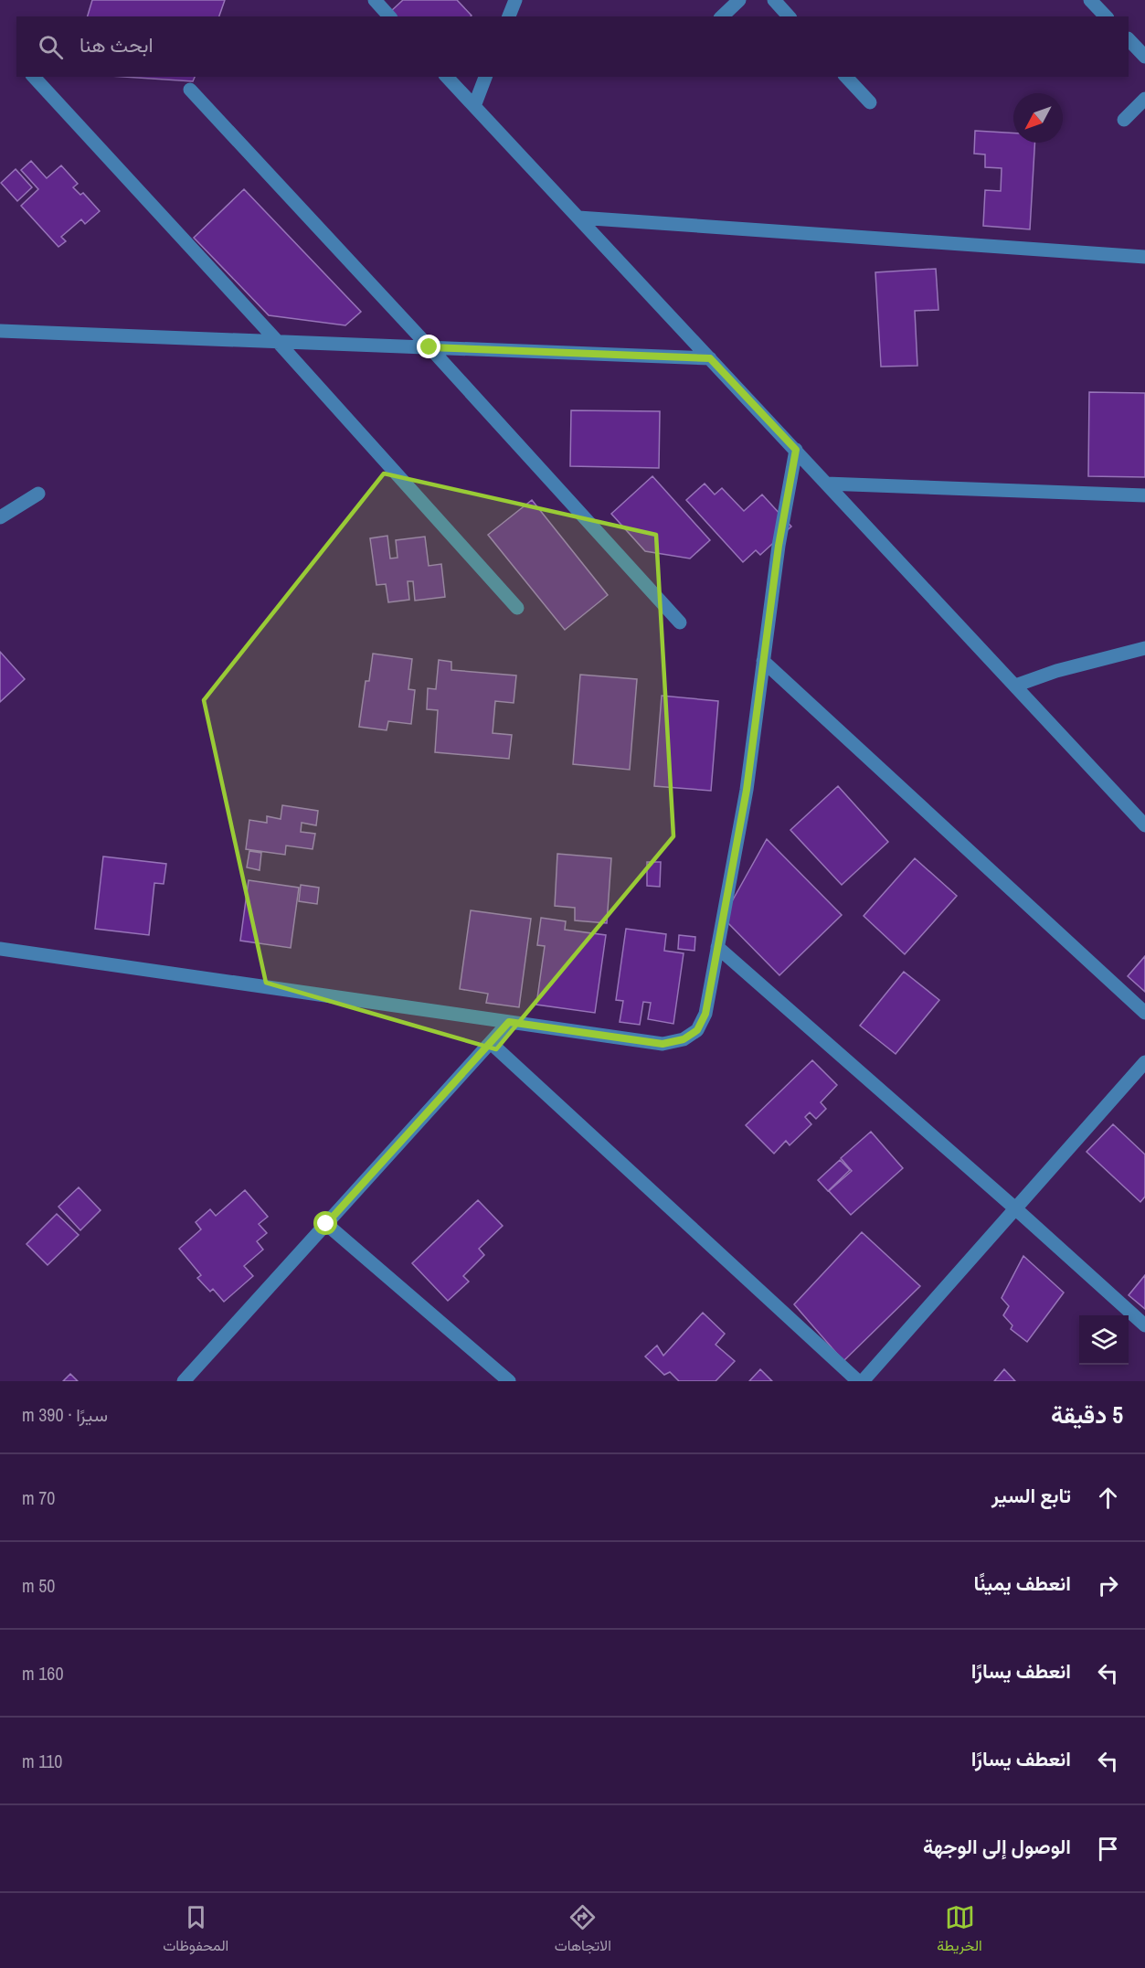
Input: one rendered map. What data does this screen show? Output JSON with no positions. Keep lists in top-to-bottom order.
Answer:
{
  "north": "bottom left",
  "page": {
    "search": "ابحث هنا",
    "heading": ["5 دقيقة", "سيرًا · 390 m"],
    "list": [
      ["تابع السير", "70 m"],
      ["انعطف يمينًا", "50 m"],
      ["انعطف يسارًا", "160 m"],
      ["انعطف يسارًا", "110 m"],
      "الوصول إلى الوجهة"
    ],
    "nav": ["الخريطة", "الاتجاهات", "المحفوظات"]
  }
}
